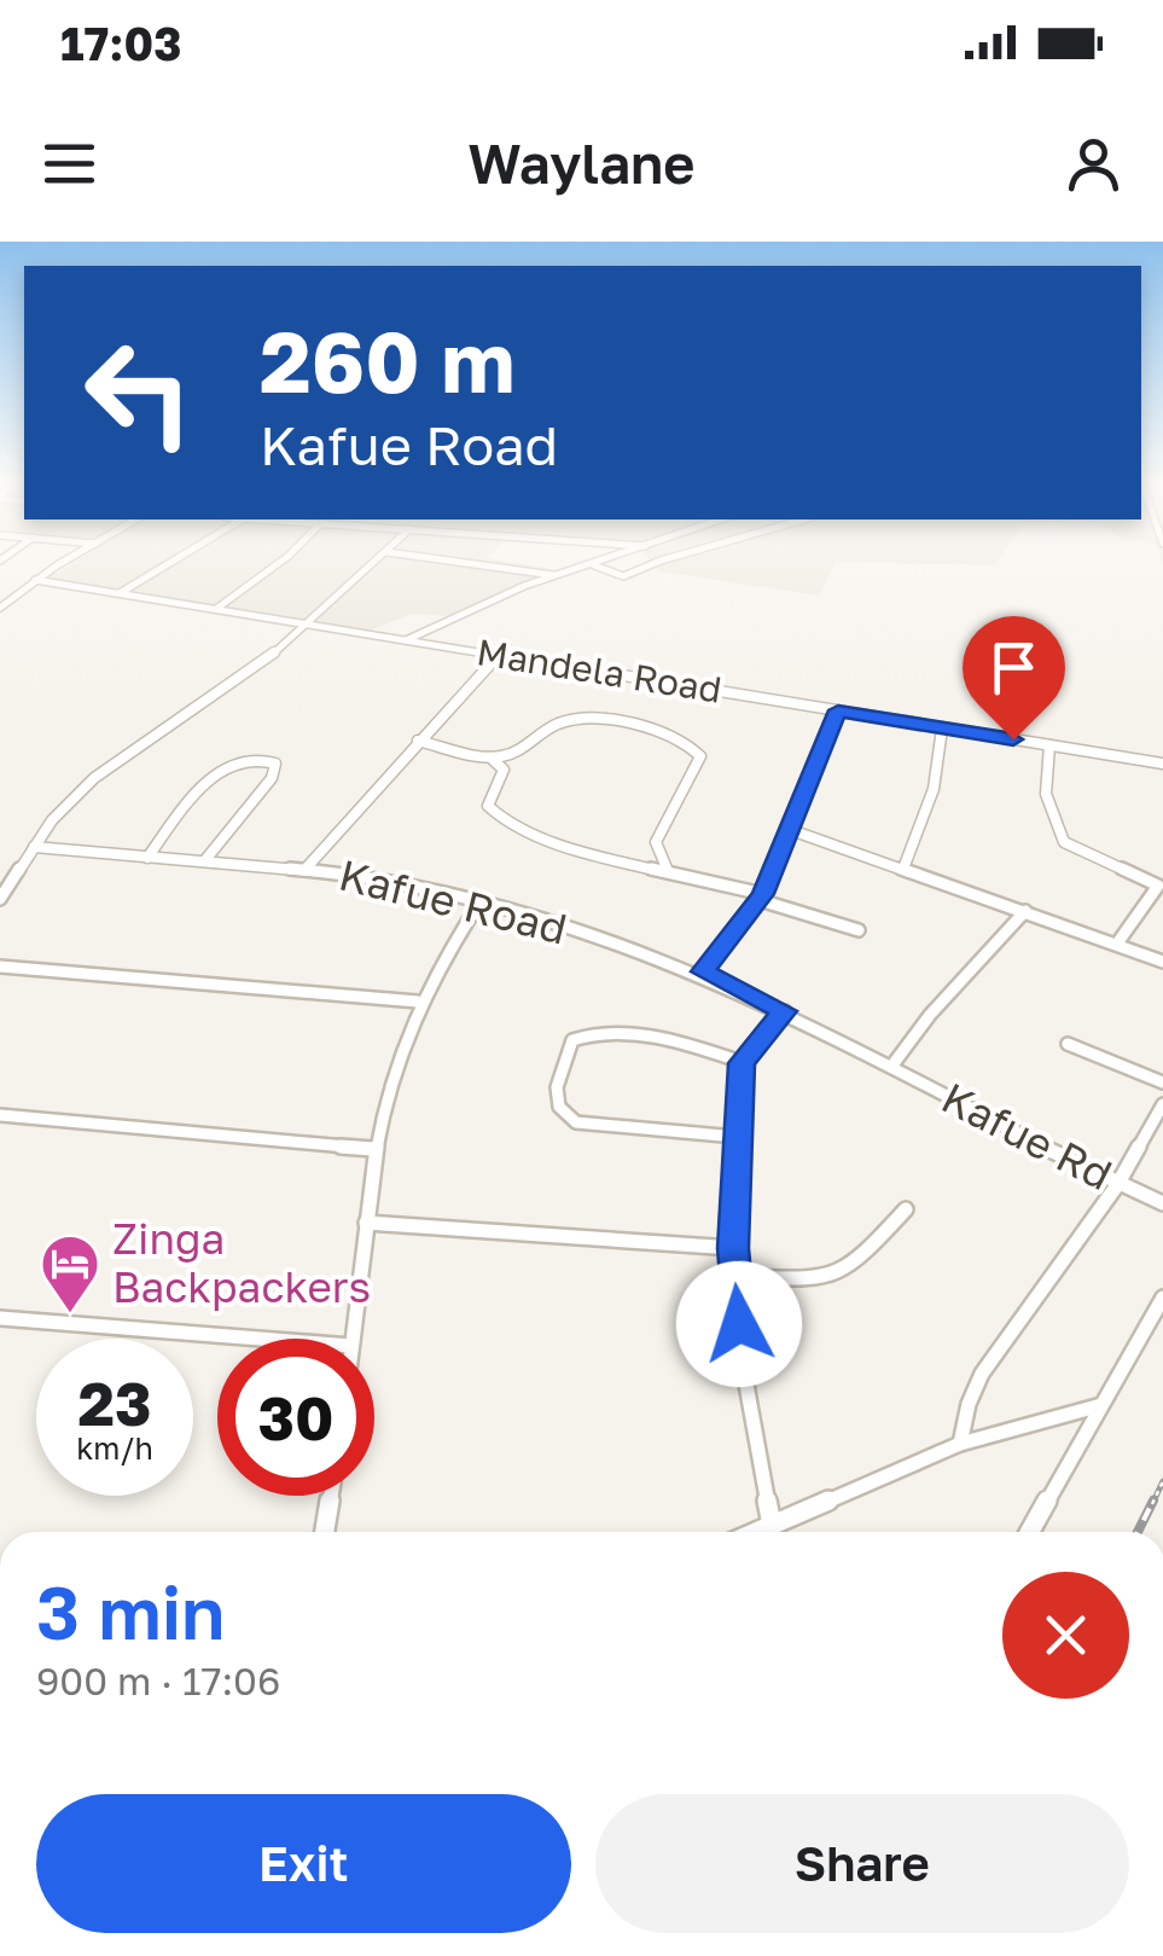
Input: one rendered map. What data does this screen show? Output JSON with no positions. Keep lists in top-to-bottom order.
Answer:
{
  "streets": {
    "street": ["Mandela Road", "Kafue Road", "Kafue Rd"]
  },
  "crossings": [
    ["Kafue Road", "Kafue Rd"]
  ],
  "places": {
    "hotel": ["Zinga Backpackers"]
  },
  "page": {
    "status": "17:03",
    "header": "Waylane",
    "turn": ["260 m", "Kafue Road"],
    "speed": "23 km/h",
    "limit": "30",
    "heading": ["3 min", "900 m · 17:06"],
    "buttons": ["Exit", "Share"]
  }
}
